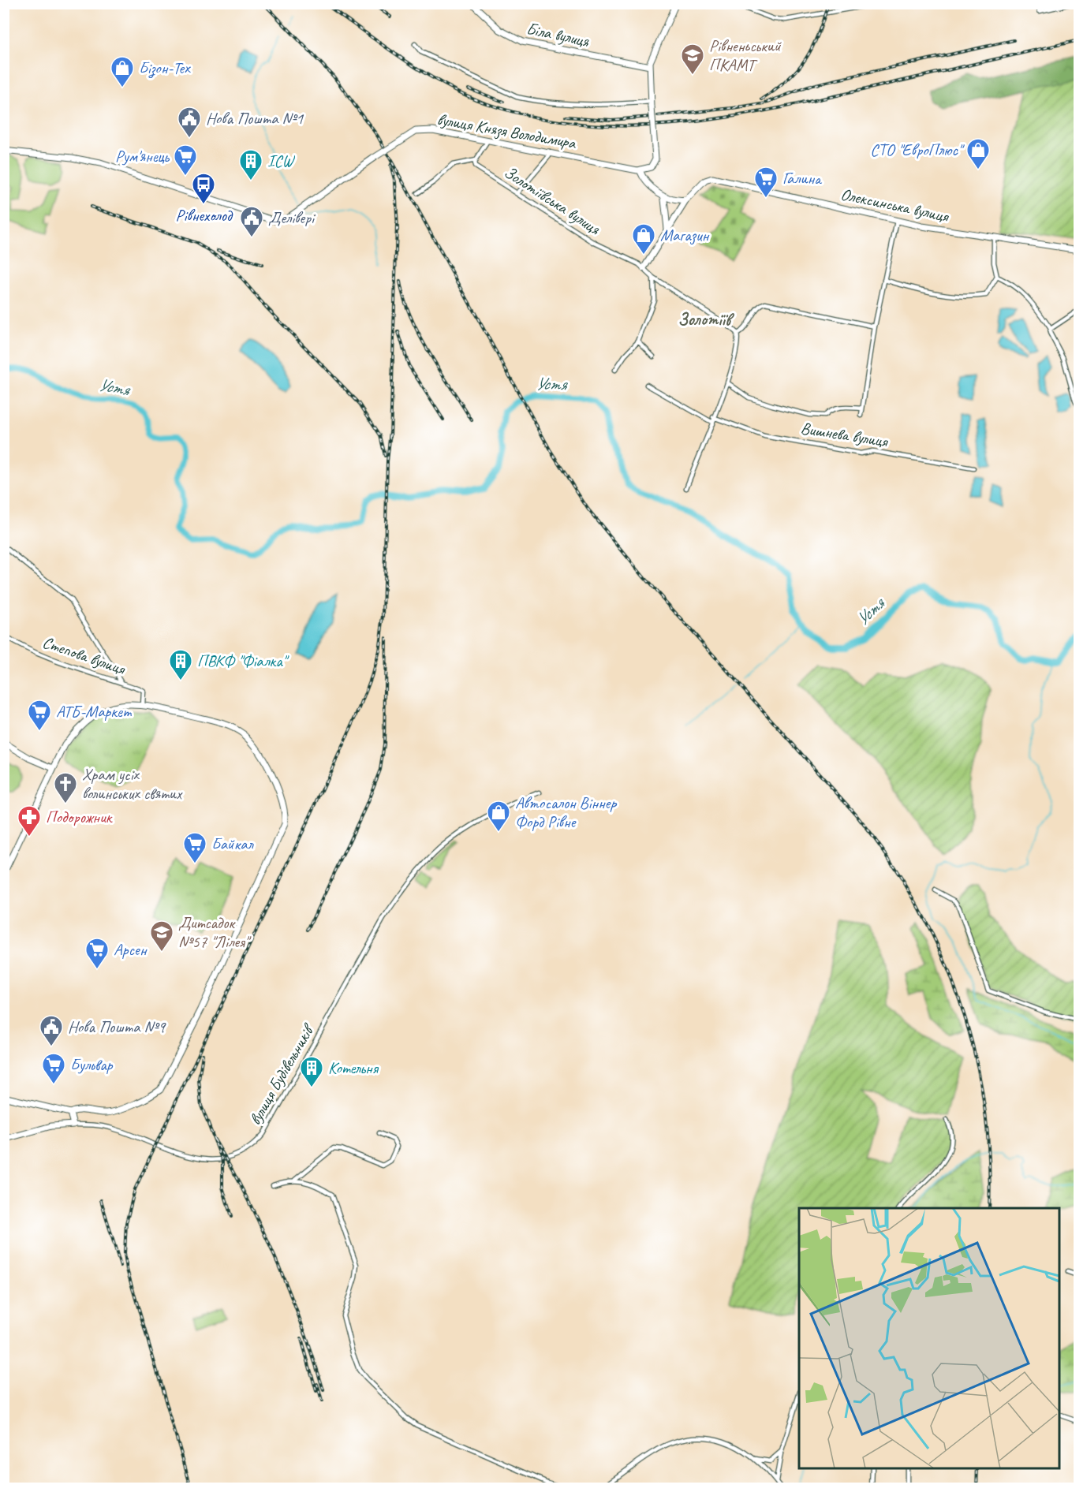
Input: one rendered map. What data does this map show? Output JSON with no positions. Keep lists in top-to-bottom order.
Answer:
{
  "streets": {
    "street": [
      "Біла вулиця",
      "вулиця Князя Володимира",
      "Золотіївська вулиця",
      "Олексинська вулиця",
      "Вишнева вулиця",
      "Степова вулиця",
      "вулиця Будівельників"
    ]
  },
  "districts": ["Золотіїв"],
  "water": ["Устя"],
  "places": {
    "school or university": ["Рівненьський ПКАМТ", "Дитсадок №57 \"Лілея\""],
    "shop": [
      "Бізон-Тех",
      "СТО \"ЕвроПлюс\"",
      "Магазин",
      "Автосалон Віннер Форд Рівне"
    ],
    "public building": ["Нова Пошта №1", "Делівері", "Нова Пошта №9"],
    "supermarket": [
      "Рум'янець",
      "Галина",
      "АТБ-Маркет",
      "Байкал",
      "Арсен",
      "Бульвар"
    ],
    "building": ["ICW", "ПВКФ \"Фіалка\"", "Котельня"],
    "bus stop": ["Рівнехолод"],
    "church": ["Храм усіх волинських святих"],
    "pharmacy": ["Подорожник"]
  }
}
